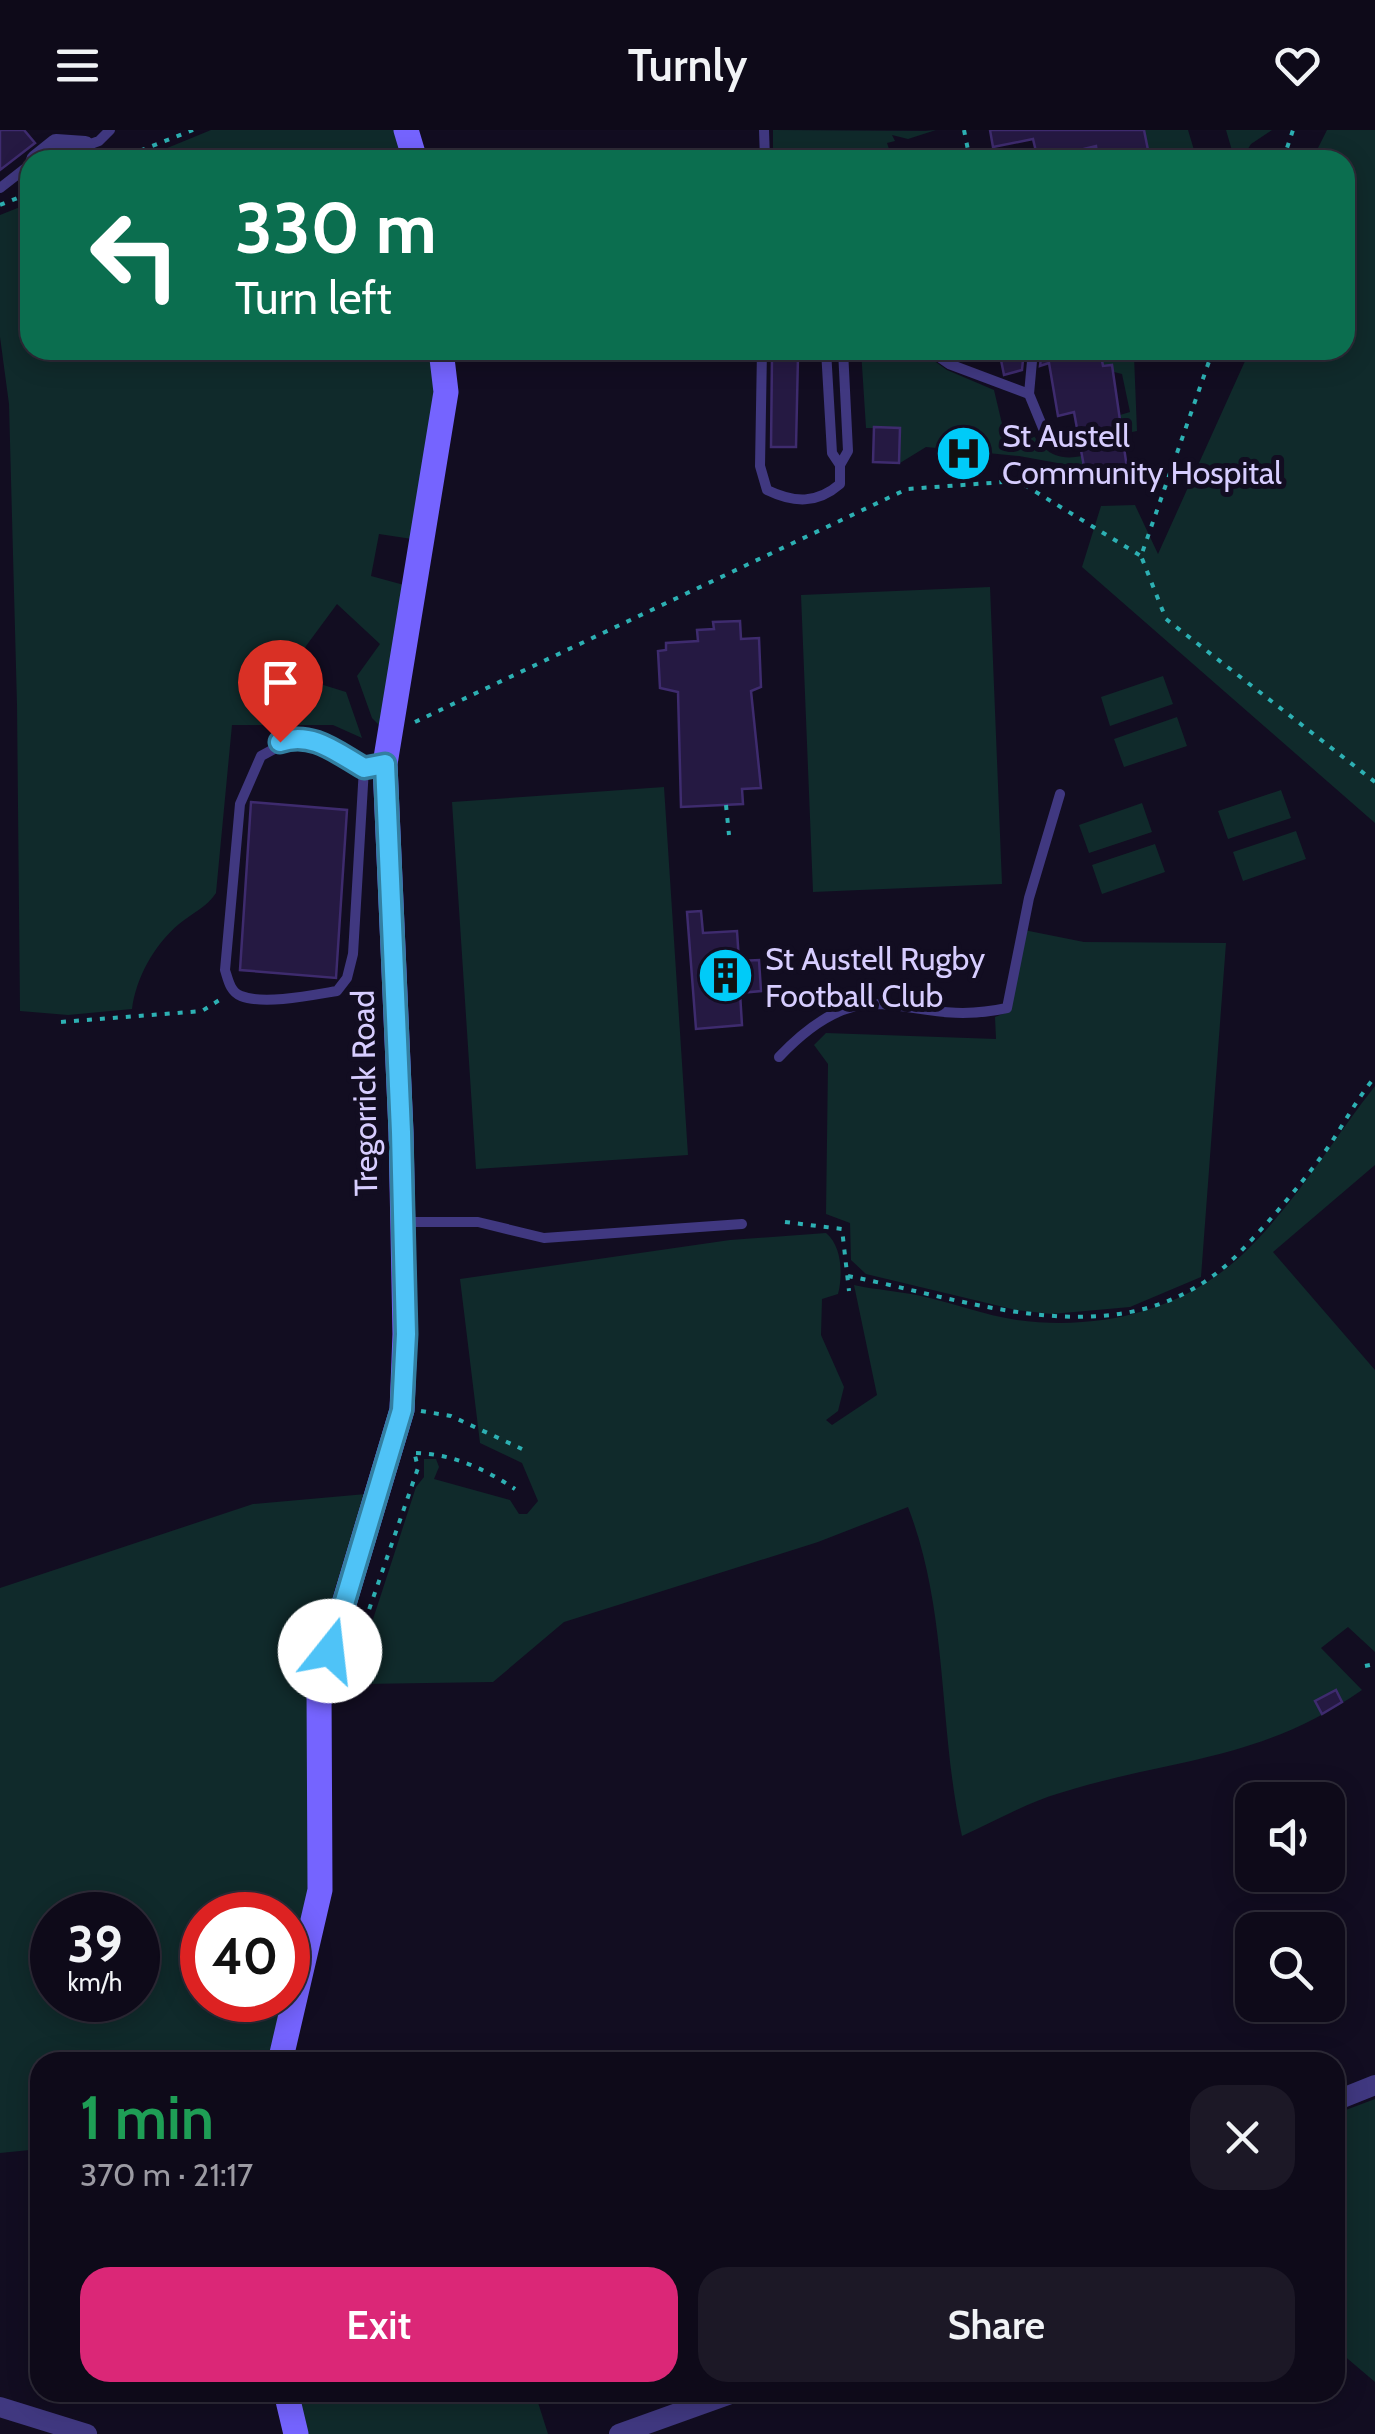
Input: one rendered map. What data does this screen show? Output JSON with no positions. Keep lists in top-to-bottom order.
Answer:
{
  "streets": {
    "street": ["Tregorrick Road"]
  },
  "places": {
    "hospital": ["St Austell Community Hospital"],
    "building": ["St Austell Rugby Football Club"]
  },
  "page": {
    "header": "Turnly",
    "turn": ["330 m", "Turn left"],
    "speed": "39 km/h",
    "limit": "40",
    "heading": ["1 min", "370 m · 21:17"],
    "buttons": ["Exit", "Share"]
  }
}
